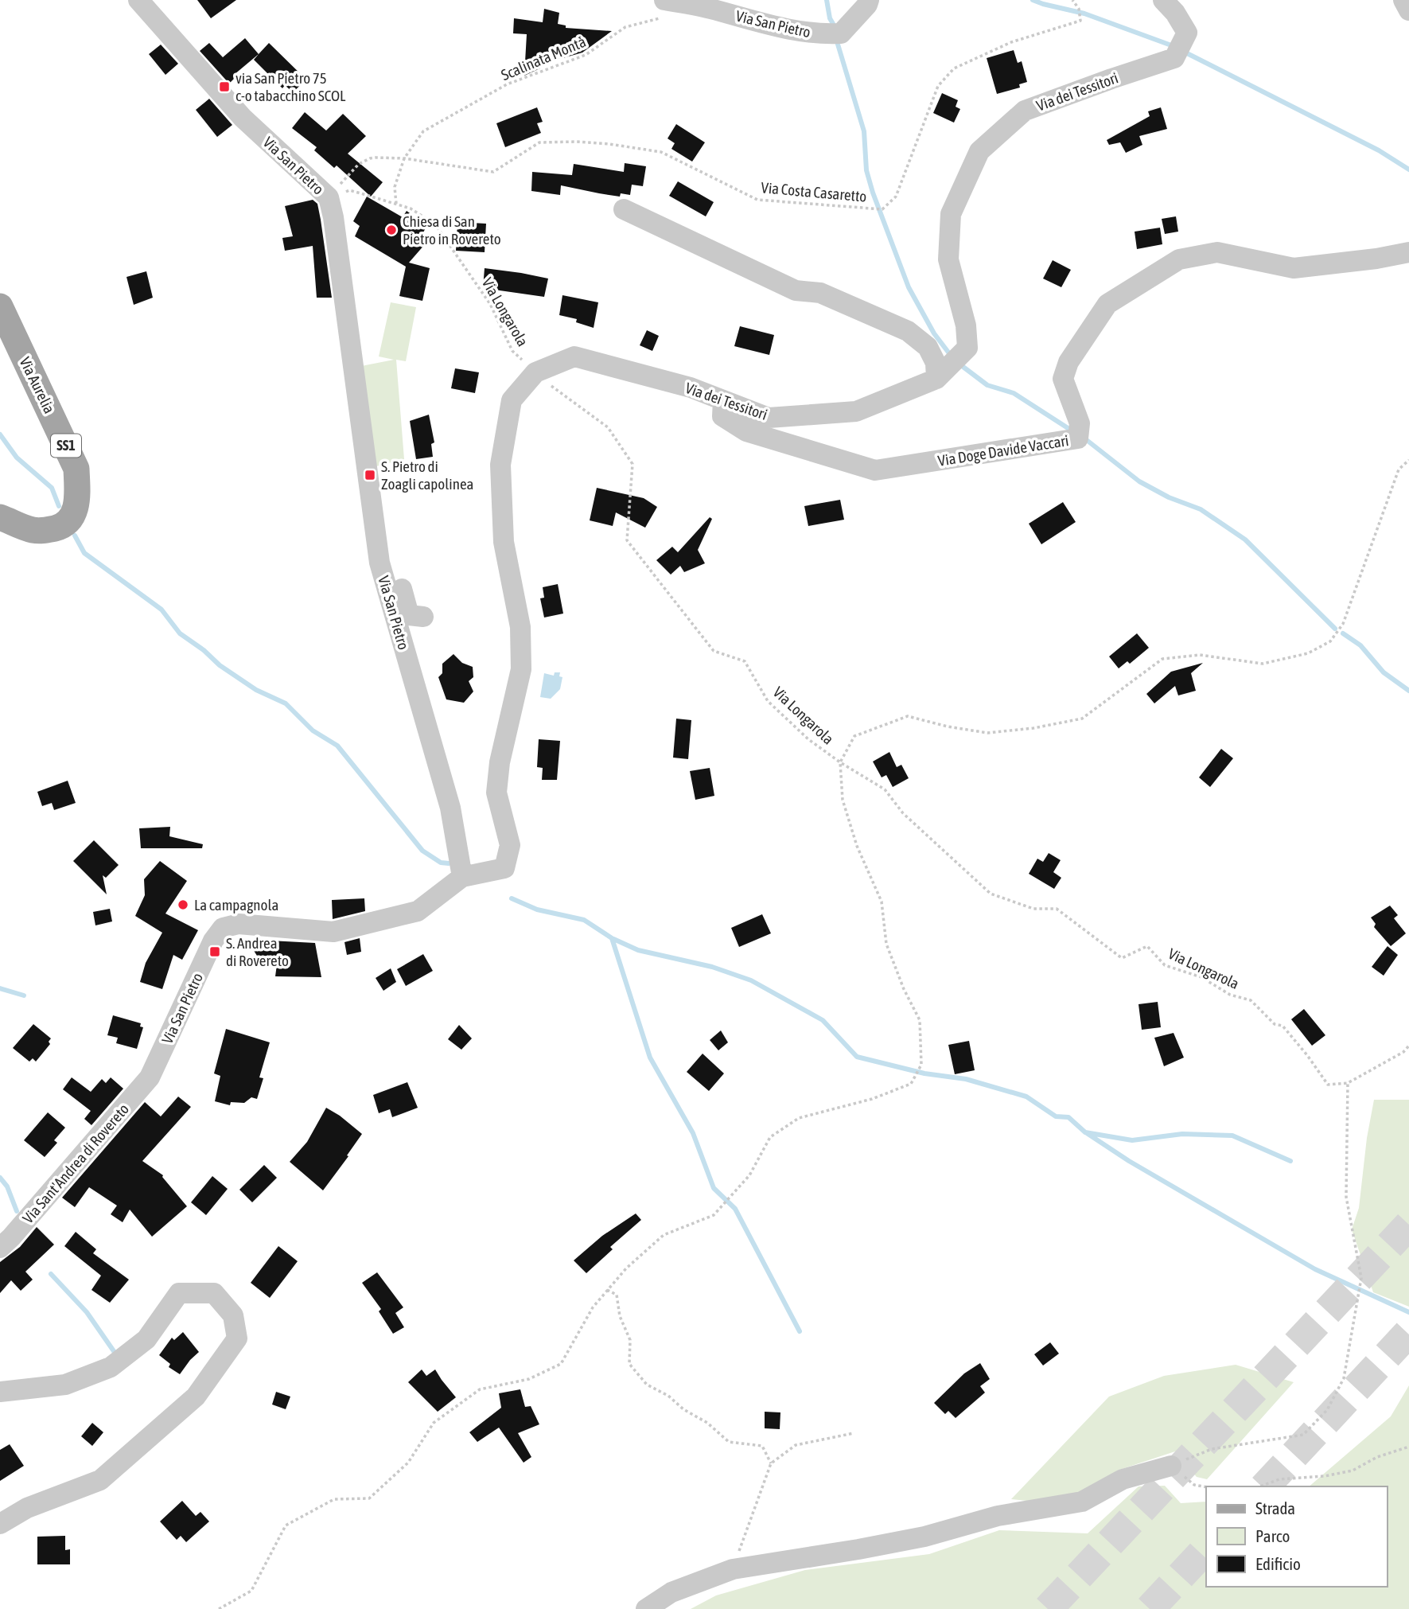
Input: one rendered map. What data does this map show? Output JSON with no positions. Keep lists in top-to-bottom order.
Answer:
{
  "streets": {
    "main road": ["Via Aurelia", "SS1"],
    "street": [
      "Via San Pietro",
      "Via dei Tessitori",
      "Via Doge Davide Vaccari",
      "Via Sant'Andrea di Rovereto"
    ],
    "path": ["Scalinata Montà", "Via Costa Casaretto", "Via Longarola"]
  },
  "crossings": [
    ["Via San Pietro", "Scalinata Montà"],
    ["Via San Pietro", "Via dei Tessitori"],
    ["Via San Pietro", "Via Costa Casaretto"],
    ["Via San Pietro", "Via Longarola"],
    ["Via San Pietro", "Via Sant'Andrea di Rovereto"],
    ["Scalinata Montà", "Via Costa Casaretto"],
    ["Scalinata Montà", "Via Longarola"],
    ["Via dei Tessitori", "Via Longarola"],
    ["Via dei Tessitori", "Via Doge Davide Vaccari"],
    ["Via Costa Casaretto", "Via Longarola"]
  ],
  "places": {
    "transit": ["via San Pietro 75 c-o tabacchino SCOL", "S. Pietro di Zoagli capolinea", "S. Andrea di Rovereto"],
    "other": ["Chiesa di San Pietro in Rovereto", "La campagnola"]
  },
  "legend": ["Strada", "Parco", "Edificio"]
}
